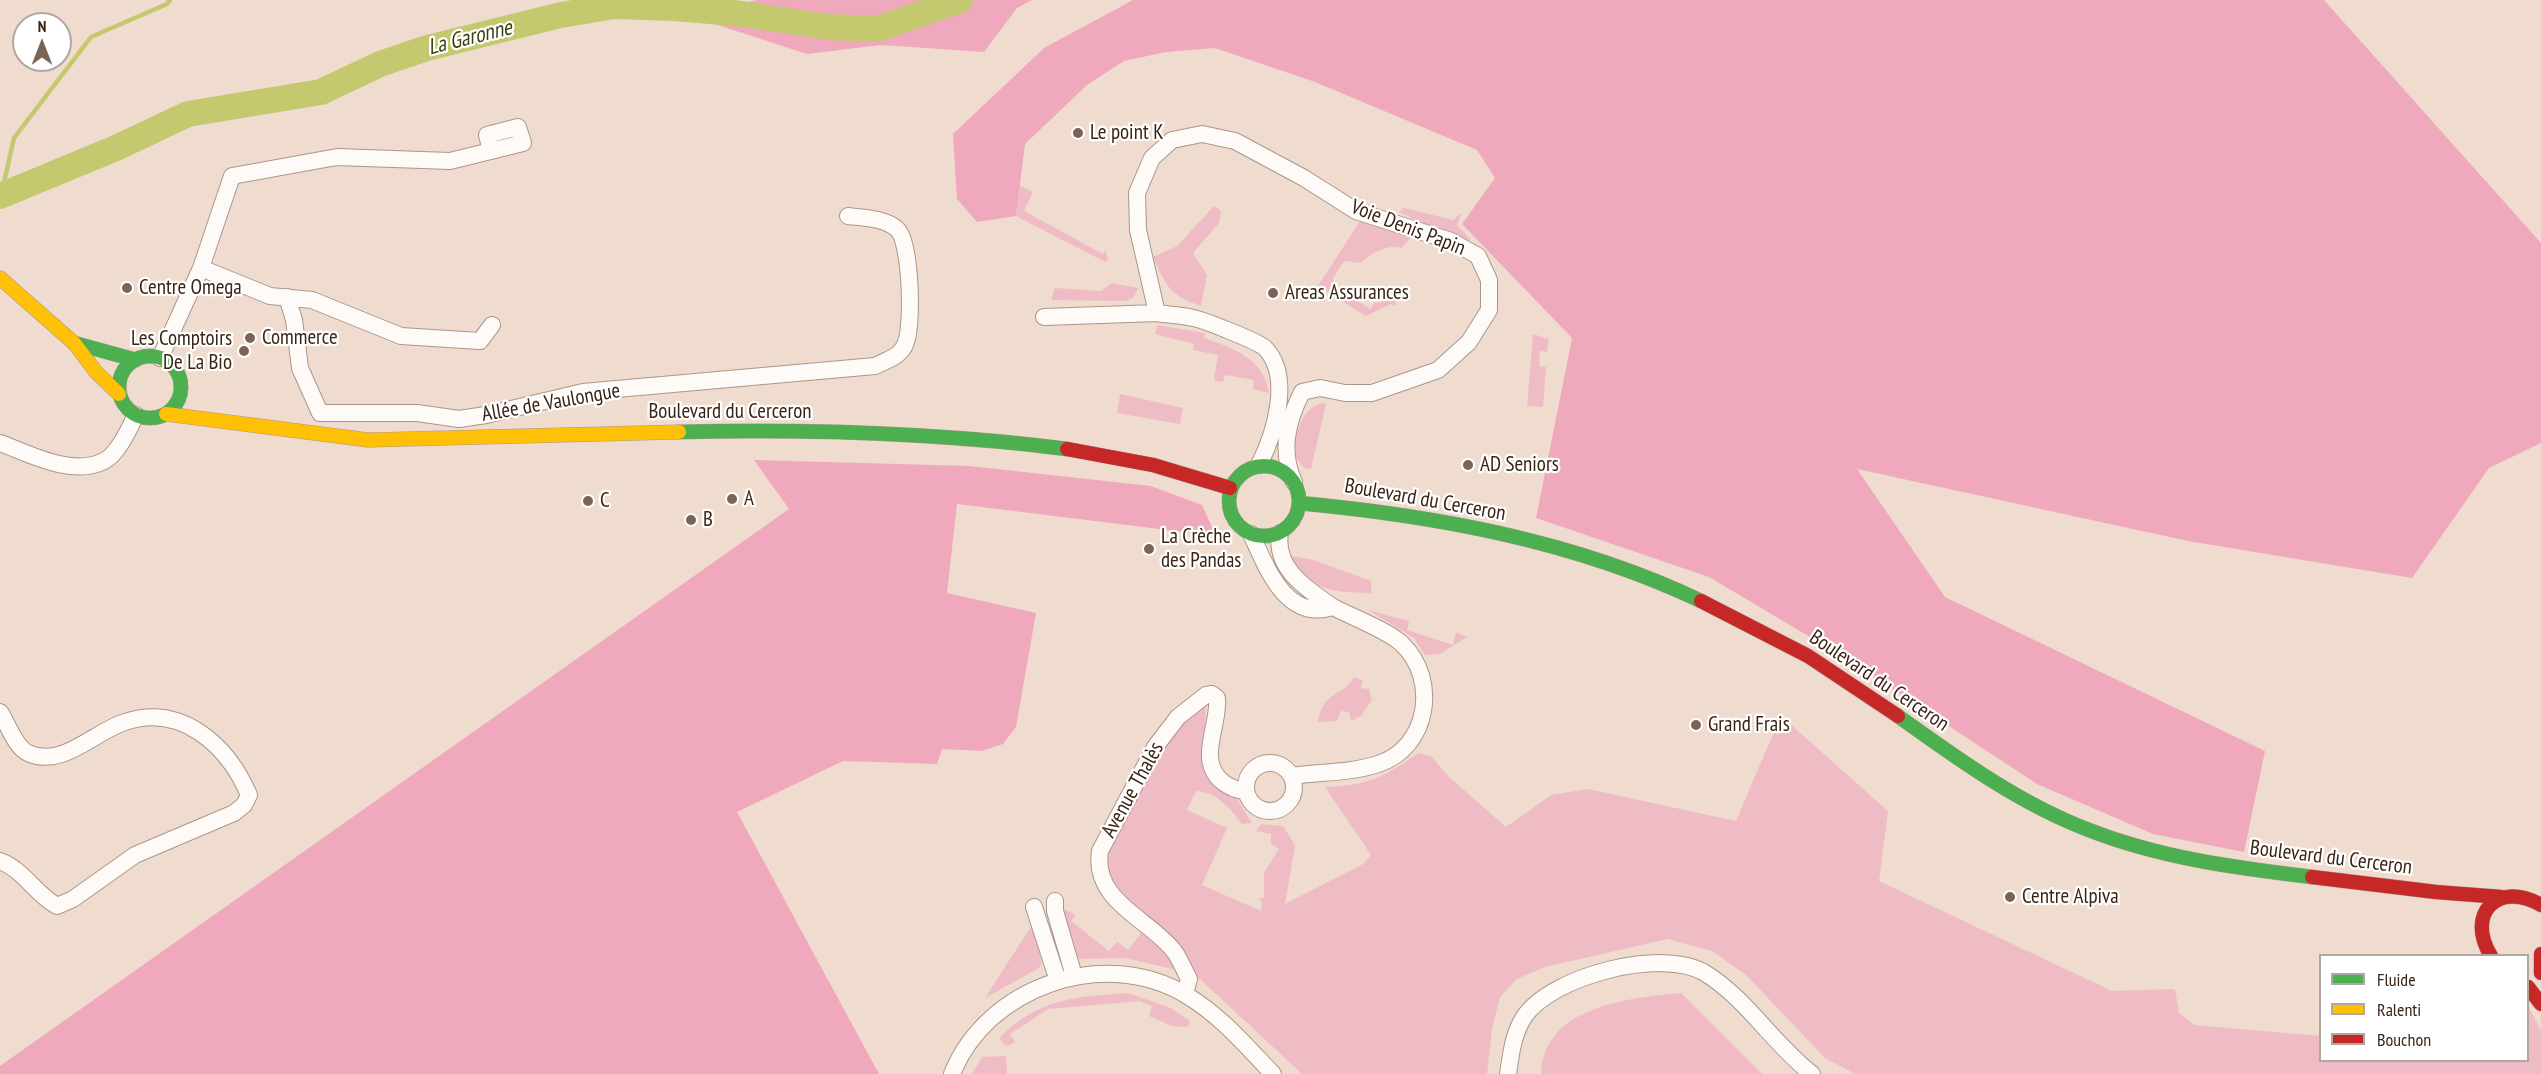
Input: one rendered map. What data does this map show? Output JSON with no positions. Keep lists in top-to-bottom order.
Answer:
{
  "streets": {
    "main road": ["Boulevard du Cerceron"],
    "street": ["Voie Denis Papin", "Allée de Vaulongue", "Avenue Thalès"]
  },
  "crossings": [
    ["Voie Denis Papin", "Boulevard du Cerceron"]
  ],
  "water": ["La Garonne"],
  "places": [
    "Le point K",
    "Centre Omega",
    "Areas Assurances",
    "Commerce",
    "Les Comptoirs De La Bio",
    "AD Seniors",
    "A",
    "C",
    "B",
    "La Crèche des Pandas",
    "Grand Frais",
    "Centre Alpiva"
  ],
  "legend": ["Fluide", "Ralenti", "Bouchon"],
  "north": "top"
}
